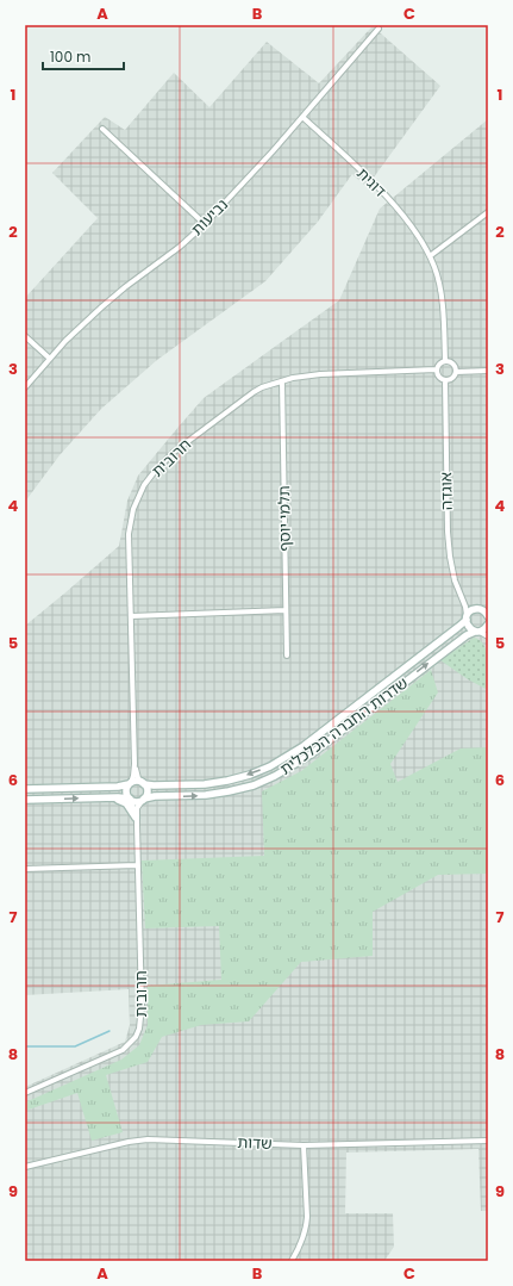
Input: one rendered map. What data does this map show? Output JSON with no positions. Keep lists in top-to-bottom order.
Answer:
{
  "streets": {
    "main road": ["שדרות החברה הכלכלית"],
    "street": [
      "דוגית",
      "נביעות",
      "חרובית",
      "אוגדה",
      "תלמי יוסף",
      "שדות"
    ]
  },
  "crossings": [
    ["דוגית", "נביעות"],
    ["חרובית", "אוגדה"],
    ["חרובית", "תלמי יוסף"],
    ["חרובית", "שדרות החברה הכלכלית"],
    ["אוגדה", "שדרות החברה הכלכלית"]
  ],
  "scale_bar": "100 m",
  "grid": {
    "columns": ["A", "B", "C"],
    "rows": [
      "1",
      "2",
      "3",
      "4",
      "5",
      "6",
      "7",
      "8",
      "9"
    ]
  }
}
